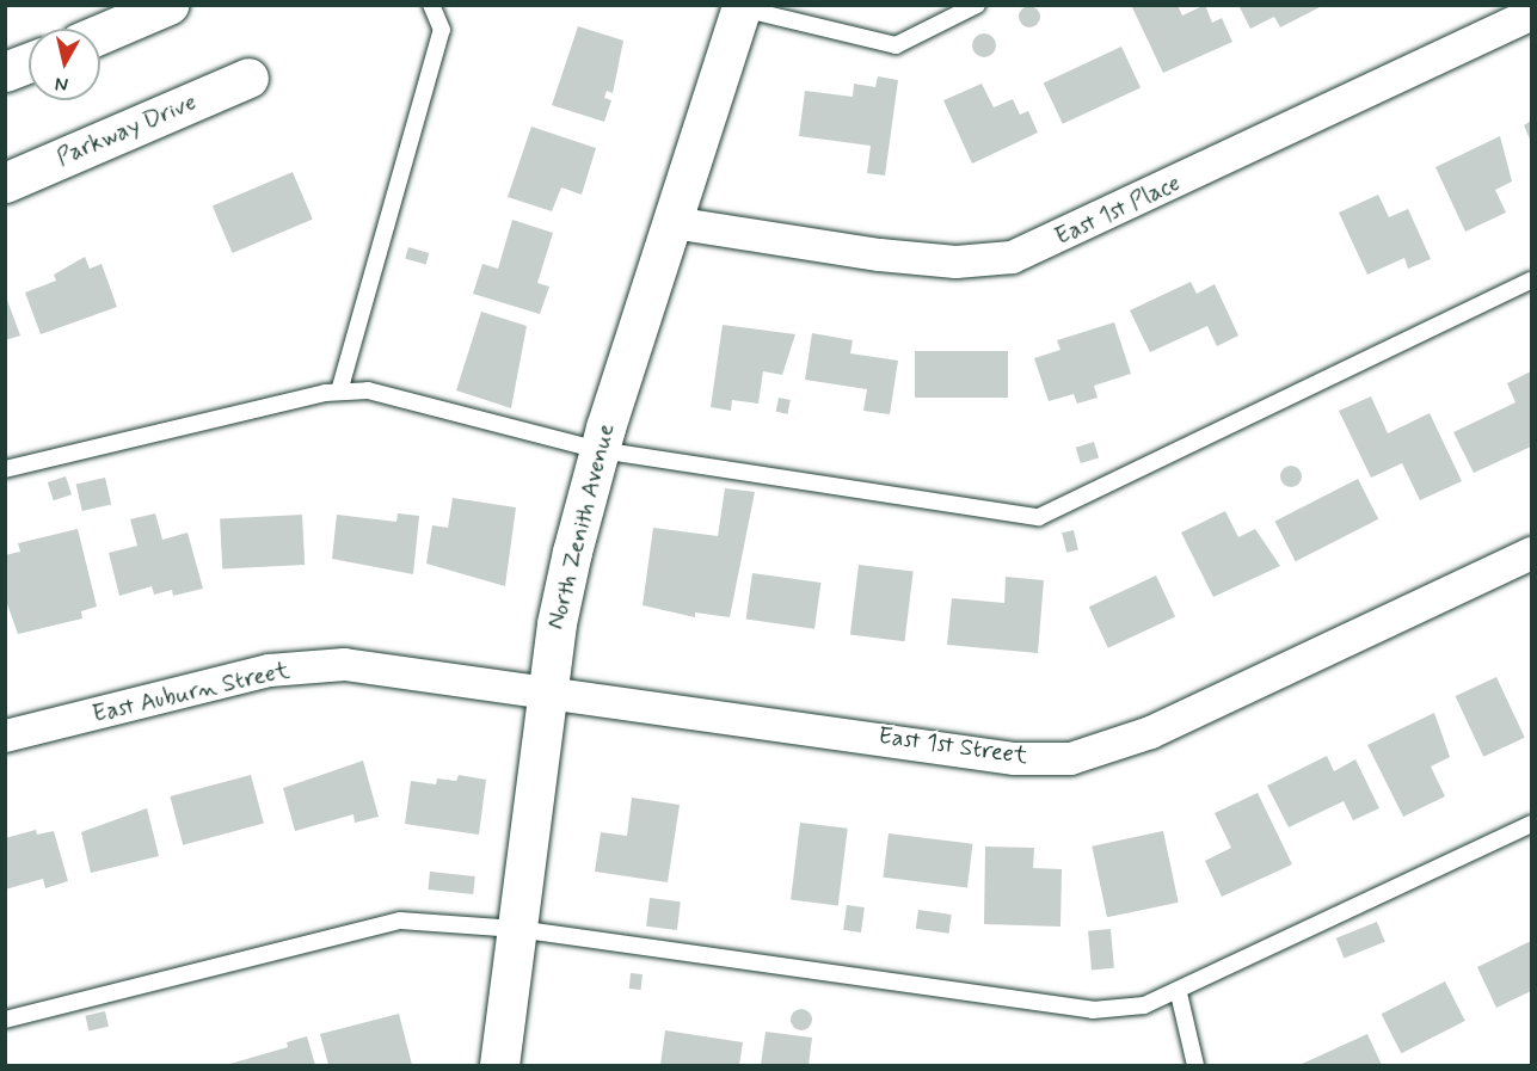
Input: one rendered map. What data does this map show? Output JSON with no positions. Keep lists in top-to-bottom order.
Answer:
{
  "streets": {
    "main road": ["Parkway Drive", "North Zenith Avenue"],
    "street": ["East 1st Place", "East Auburn Street", "East 1st Street"]
  },
  "crossings": [
    ["East 1st Place", "North Zenith Avenue"],
    ["North Zenith Avenue", "East Auburn Street"],
    ["North Zenith Avenue", "East 1st Street"],
    ["East Auburn Street", "East 1st Street"]
  ],
  "north": "bottom"
}
